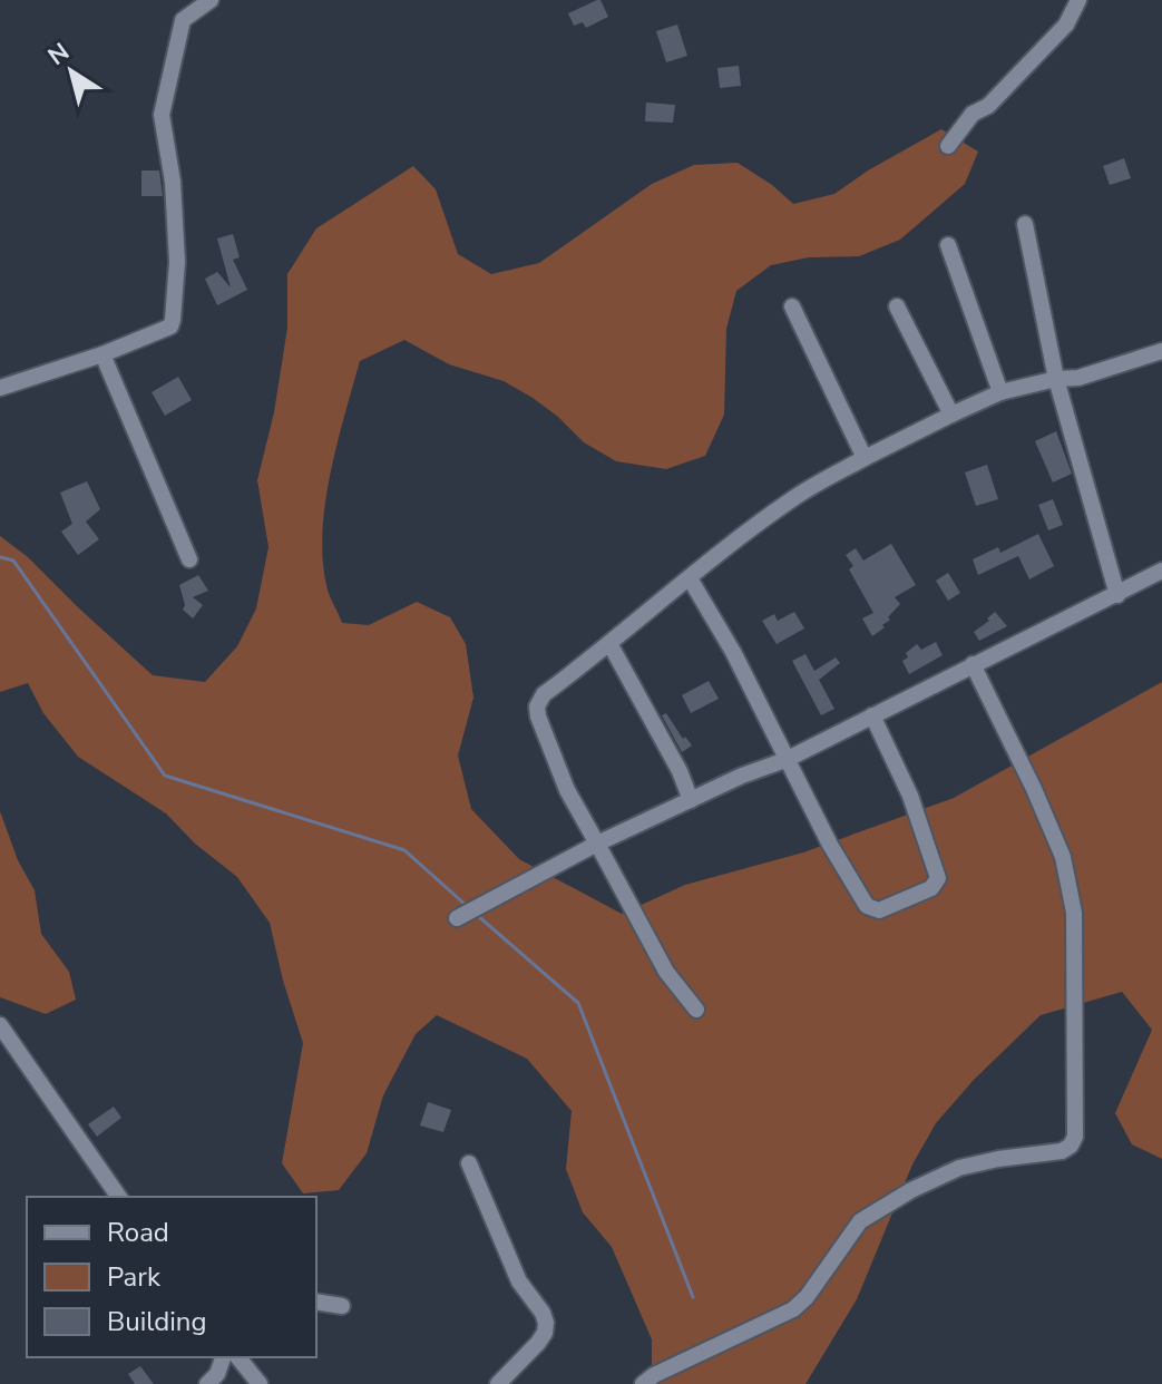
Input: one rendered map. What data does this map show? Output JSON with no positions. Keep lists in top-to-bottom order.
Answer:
{
  "legend": ["Road", "Park", "Building"],
  "north": "top left"
}
